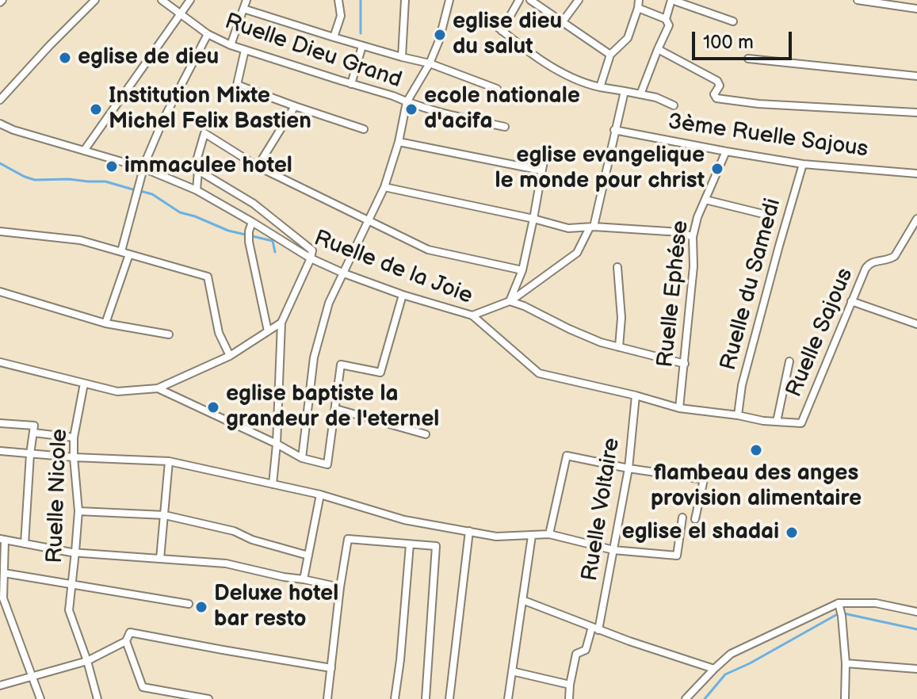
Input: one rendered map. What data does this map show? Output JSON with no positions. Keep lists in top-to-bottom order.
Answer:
{
  "streets": {
    "street": [
      "Ruelle Dieu Grand",
      "3ème Ruelle Sajous",
      "Ruelle de la Joie",
      "Ruelle du Samedi",
      "Ruelle Ephése",
      "Ruelle Sajous",
      "Ruelle Nicole",
      "Ruelle Voltaire"
    ]
  },
  "crossings": [
    ["Ruelle Dieu Grand", "Ruelle de la Joie"],
    ["3ème Ruelle Sajous", "Ruelle du Samedi"],
    ["3ème Ruelle Sajous", "Ruelle Ephése"],
    ["Ruelle de la Joie", "Ruelle du Samedi"],
    ["Ruelle de la Joie", "Ruelle Ephése"],
    ["Ruelle de la Joie", "Ruelle Sajous"],
    ["Ruelle de la Joie", "Ruelle Voltaire"],
    ["Ruelle du Samedi", "Ruelle Sajous"]
  ],
  "places": [
    "eglise dieu du salut",
    "eglise de dieu",
    "Institution Mixte Michel Felix Bastien",
    "ecole nationale d'acifa",
    "immaculee hotel",
    "eglise evangelique le monde pour christ",
    "eglise baptiste la grandeur de l'eternel",
    "flambeau des anges provision alimentaire",
    "eglise el shadai",
    "Deluxe hotel bar resto"
  ],
  "scale_bar": "100 m"
}
